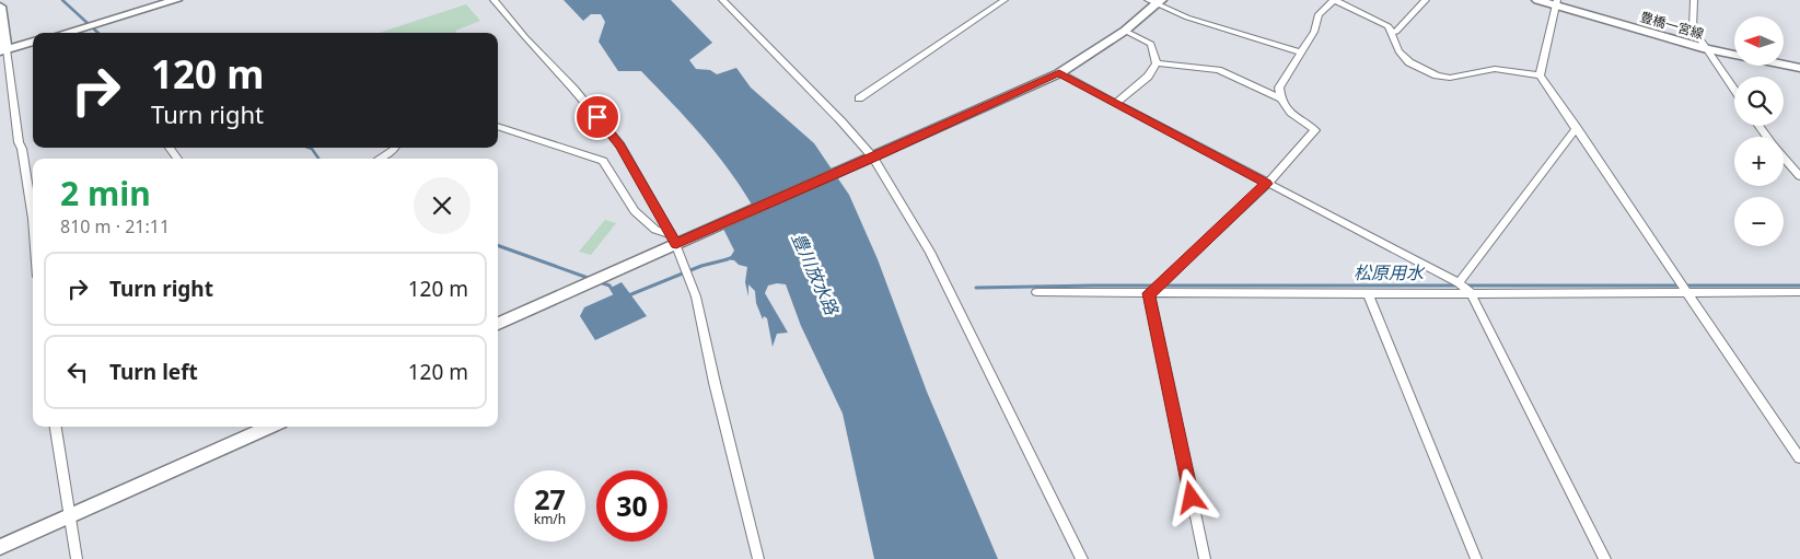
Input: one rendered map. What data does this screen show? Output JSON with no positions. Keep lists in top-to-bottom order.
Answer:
{
  "streets": {
    "street": ["豊橋一宮線"]
  },
  "water": ["松原用水", "豊川放水路"],
  "north": "left",
  "page": {
    "map_buttons": ["+", "−"],
    "turn": ["120 m", "Turn right"],
    "heading": ["2 min", "810 m · 21:11"],
    "list": [
      {
        "name": "Turn right",
        "value": "120 m"
      },
      {
        "name": "Turn left",
        "value": "120 m"
      }
    ],
    "speed": "27 km/h",
    "limit": "30"
  }
}
